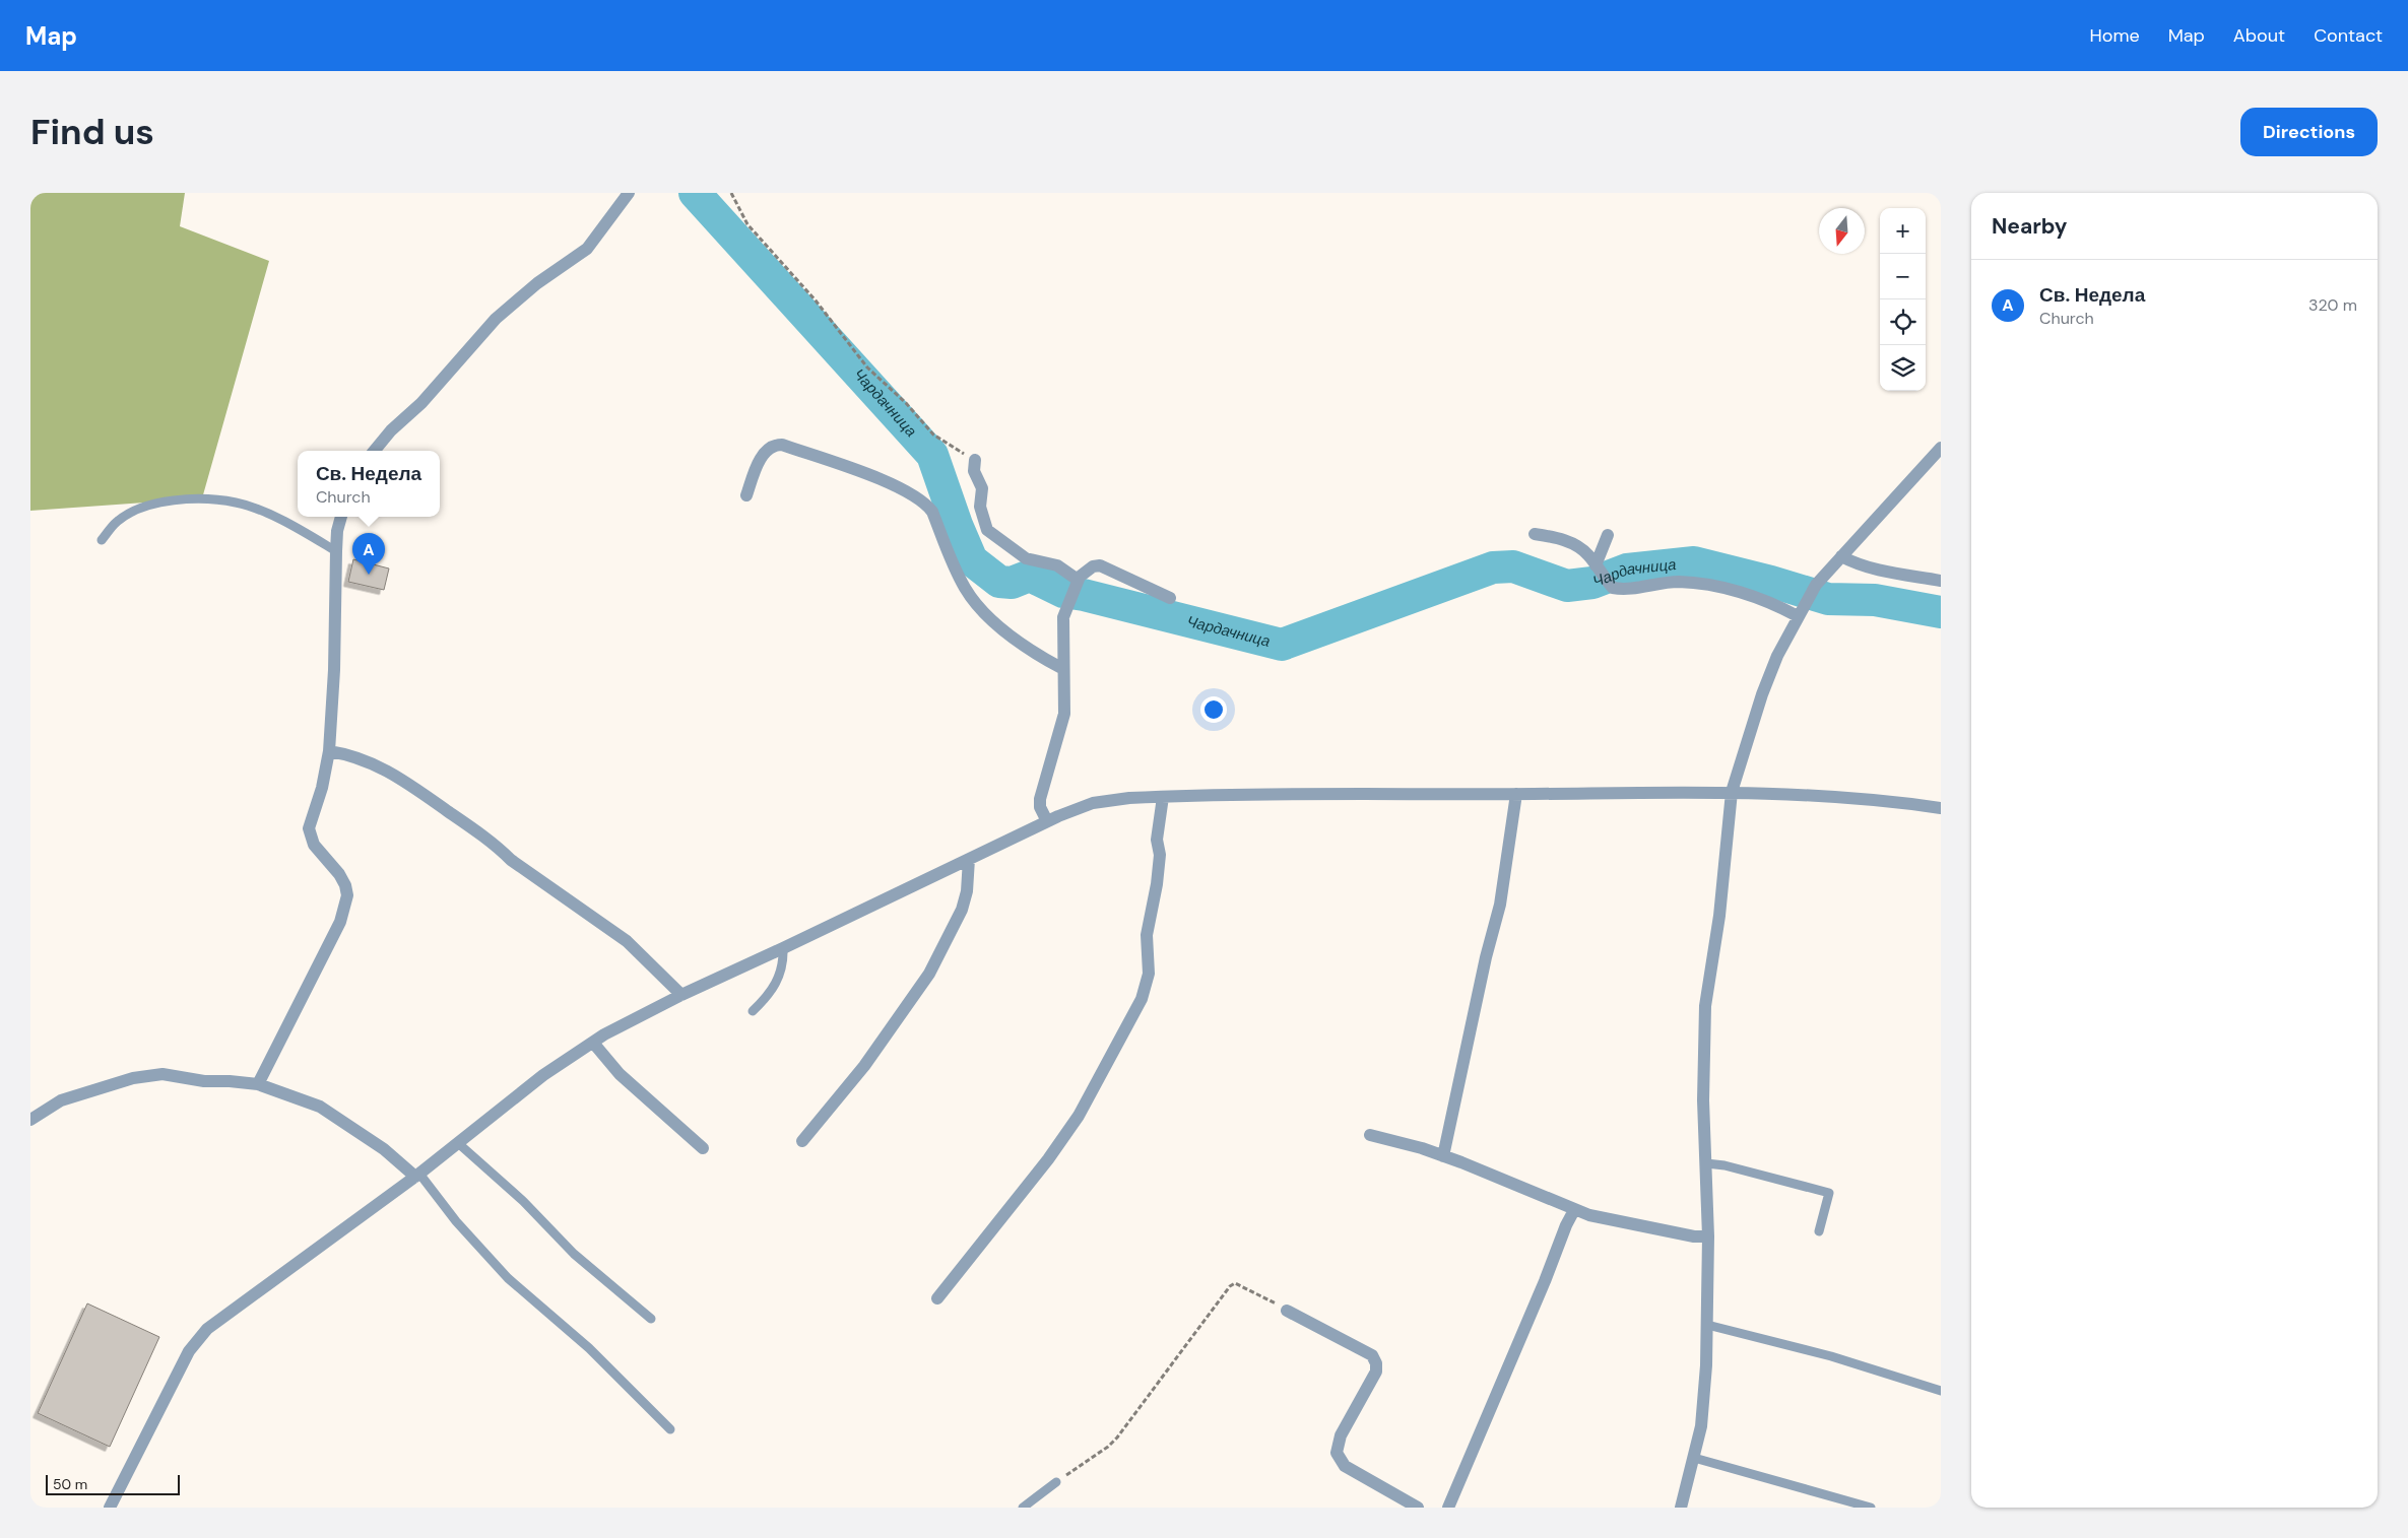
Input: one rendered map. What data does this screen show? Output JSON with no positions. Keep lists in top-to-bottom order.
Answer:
{
  "water": ["Чардачница"],
  "scale_bar": "50 m",
  "north": "bottom",
  "page": {
    "header": "Map",
    "nav": [
      "Home",
      "Map",
      "About",
      "Contact"
    ],
    "buttons": "Directions",
    "title": "Find us",
    "heading": "Nearby",
    "map_buttons": ["+", "−"],
    "list": [
      {
        "mark": "A",
        "name": "Св. Недела",
        "note": "Church",
        "value": "320 m"
      }
    ],
    "popup": ["Св. Недела", "Church"],
    "pins": "A",
    "scale": "50 m"
  }
}
